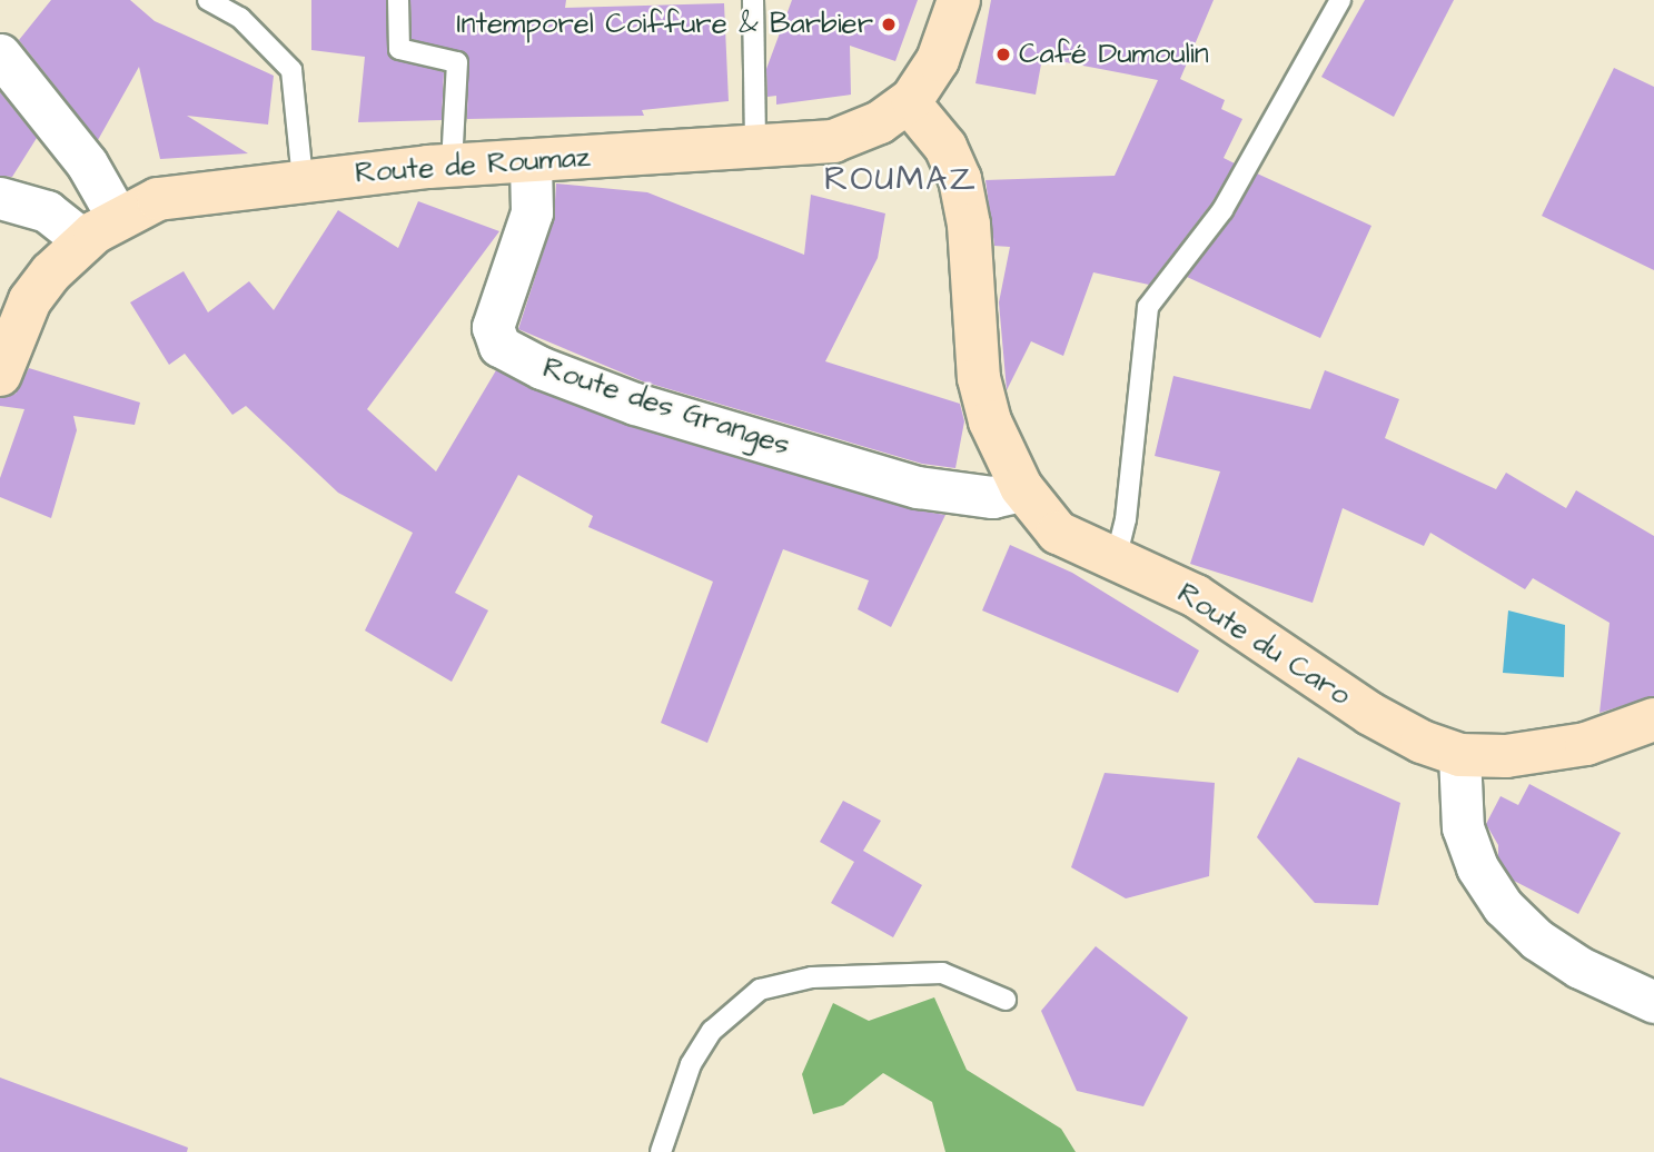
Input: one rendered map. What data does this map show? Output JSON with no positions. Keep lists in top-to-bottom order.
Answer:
{
  "streets": {
    "street": ["Route de Roumaz", "Route des Granges", "Route du Caro"]
  },
  "crossings": [
    ["Route de Roumaz", "Route des Granges"],
    ["Route de Roumaz", "Route du Caro"],
    ["Route des Granges", "Route du Caro"]
  ],
  "districts": ["ROUMAZ"],
  "places": ["Intemporel Coiffure & Barbier", "Café Dumoulin"]
}
